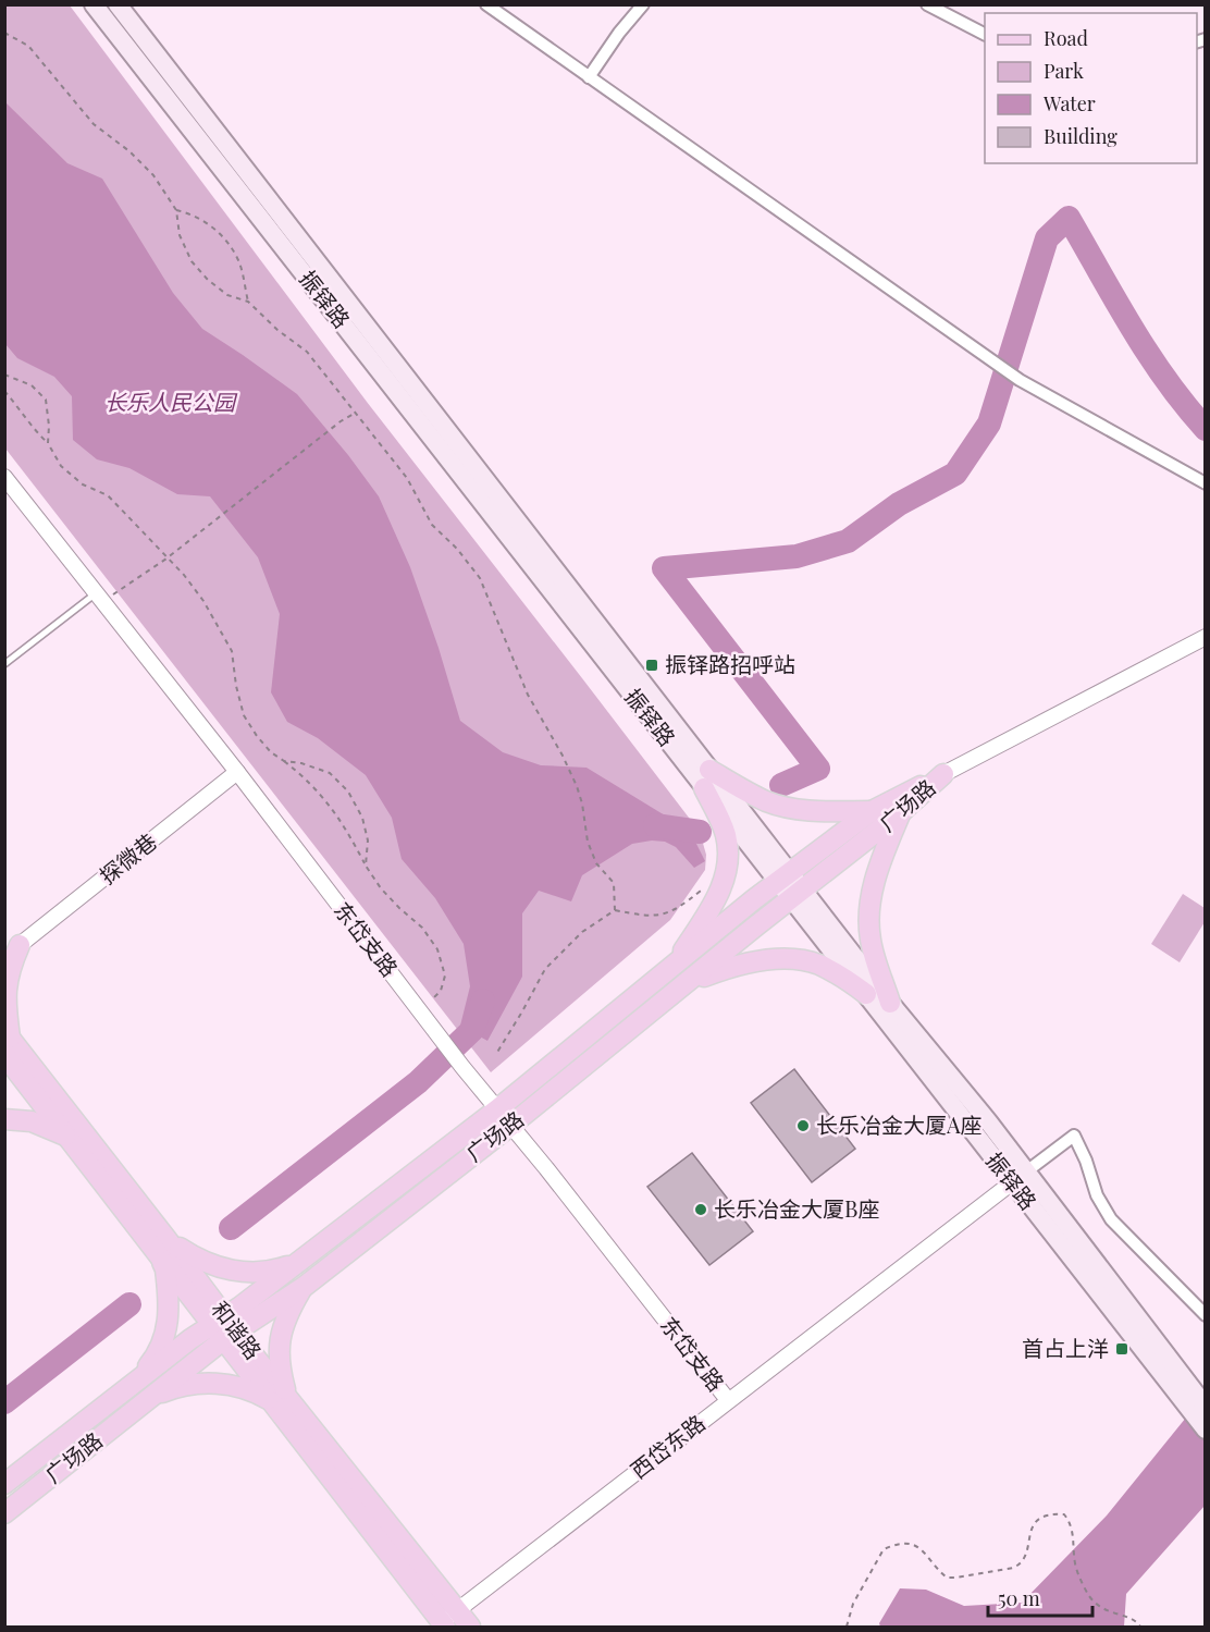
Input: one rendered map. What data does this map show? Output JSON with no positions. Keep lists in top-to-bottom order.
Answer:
{
  "streets": {
    "main road": ["振铎路", "广场路", "和谐路"],
    "street": ["探微巷", "东岱支路", "西岱东路"]
  },
  "crossings": [
    ["振铎路", "广场路"],
    ["振铎路", "西岱东路"],
    ["广场路", "东岱支路"],
    ["广场路", "和谐路"],
    ["探微巷", "东岱支路"],
    ["东岱支路", "西岱东路"],
    ["和谐路", "西岱东路"]
  ],
  "parks": ["长乐人民公园"],
  "places": {
    "transit": ["振铎路招呼站", "首占上洋"],
    "other": ["长乐冶金大厦A座", "长乐冶金大厦B座"]
  },
  "legend": [
    "Road",
    "Park",
    "Water",
    "Building"
  ],
  "scale_bar": "50 m"
}
